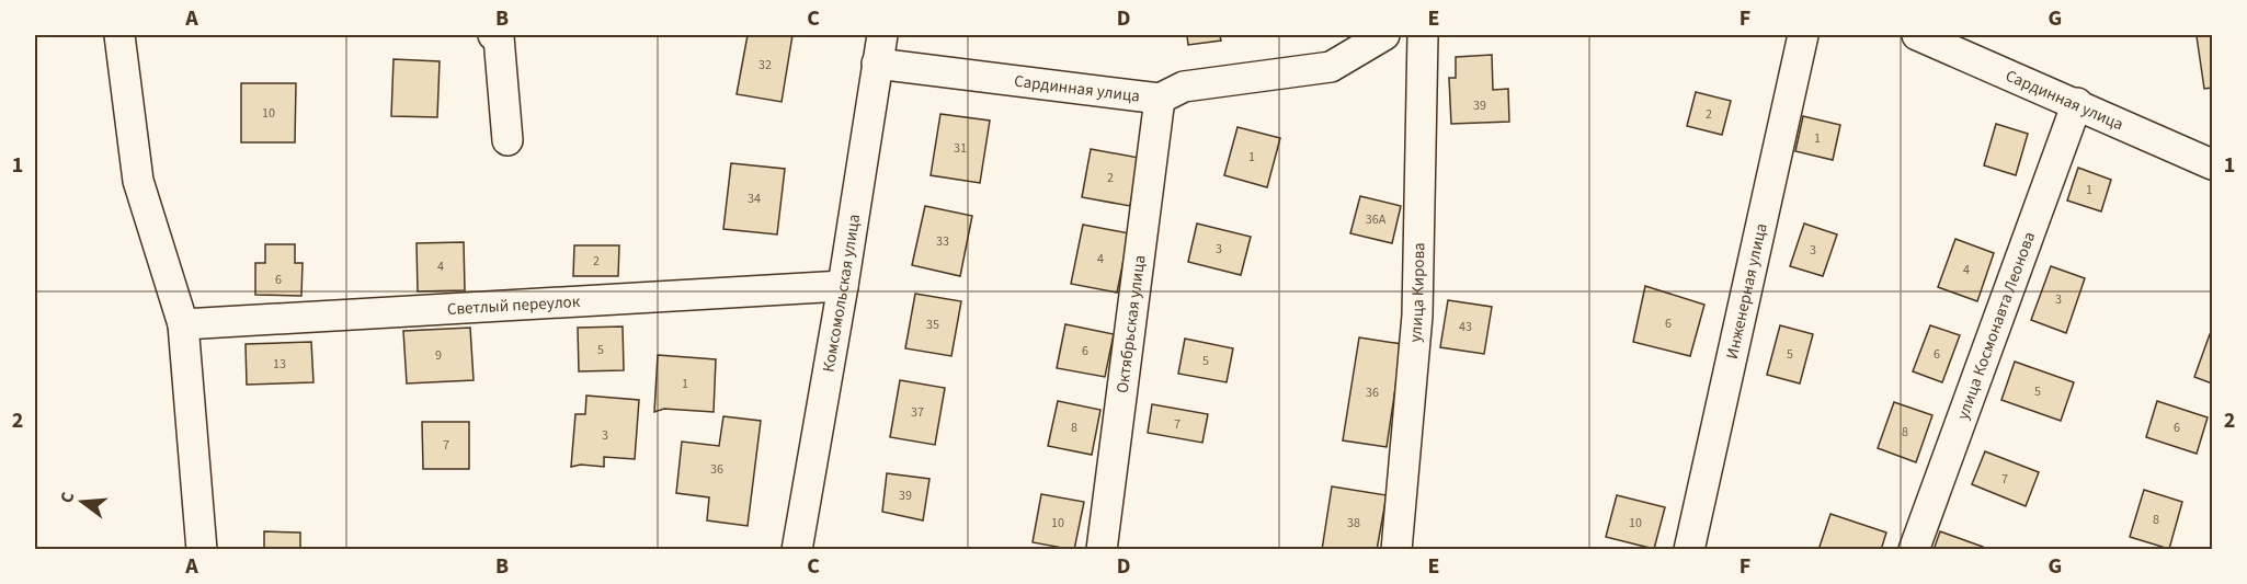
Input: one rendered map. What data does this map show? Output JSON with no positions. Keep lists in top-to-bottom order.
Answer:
{
  "streets": {
    "street": [
      "Сардинная улица",
      "Инженерная улица",
      "Комсомольская улица",
      "улица Кирова",
      "Светлый переулок",
      "Октябрьская улица",
      "улица Космонавта Леонова"
    ]
  },
  "crossings": [
    ["Сардинная улица", "Комсомольская улица"],
    ["Сардинная улица", "Октябрьская улица"],
    ["Сардинная улица", "улица Космонавта Леонова"],
    ["Комсомольская улица", "Светлый переулок"]
  ],
  "house_numbers": [
    "32",
    "39",
    "10",
    "2",
    "1",
    "31",
    "1",
    "2",
    "1",
    "34",
    "36А",
    "33",
    "3",
    "3",
    "4",
    "2",
    "4",
    "4",
    "6",
    "3",
    "6",
    "35",
    "43",
    "5",
    "6",
    "5",
    "6",
    "9",
    "5",
    "13",
    "1",
    "5",
    "36",
    "37",
    "7",
    "8",
    "6",
    "8",
    "3",
    "7",
    "36",
    "7",
    "39",
    "8",
    "10",
    "38",
    "10"
  ],
  "north": "left",
  "grid": {
    "columns": [
      "A",
      "B",
      "C",
      "D",
      "E",
      "F",
      "G"
    ],
    "rows": ["1", "2"]
  }
}
